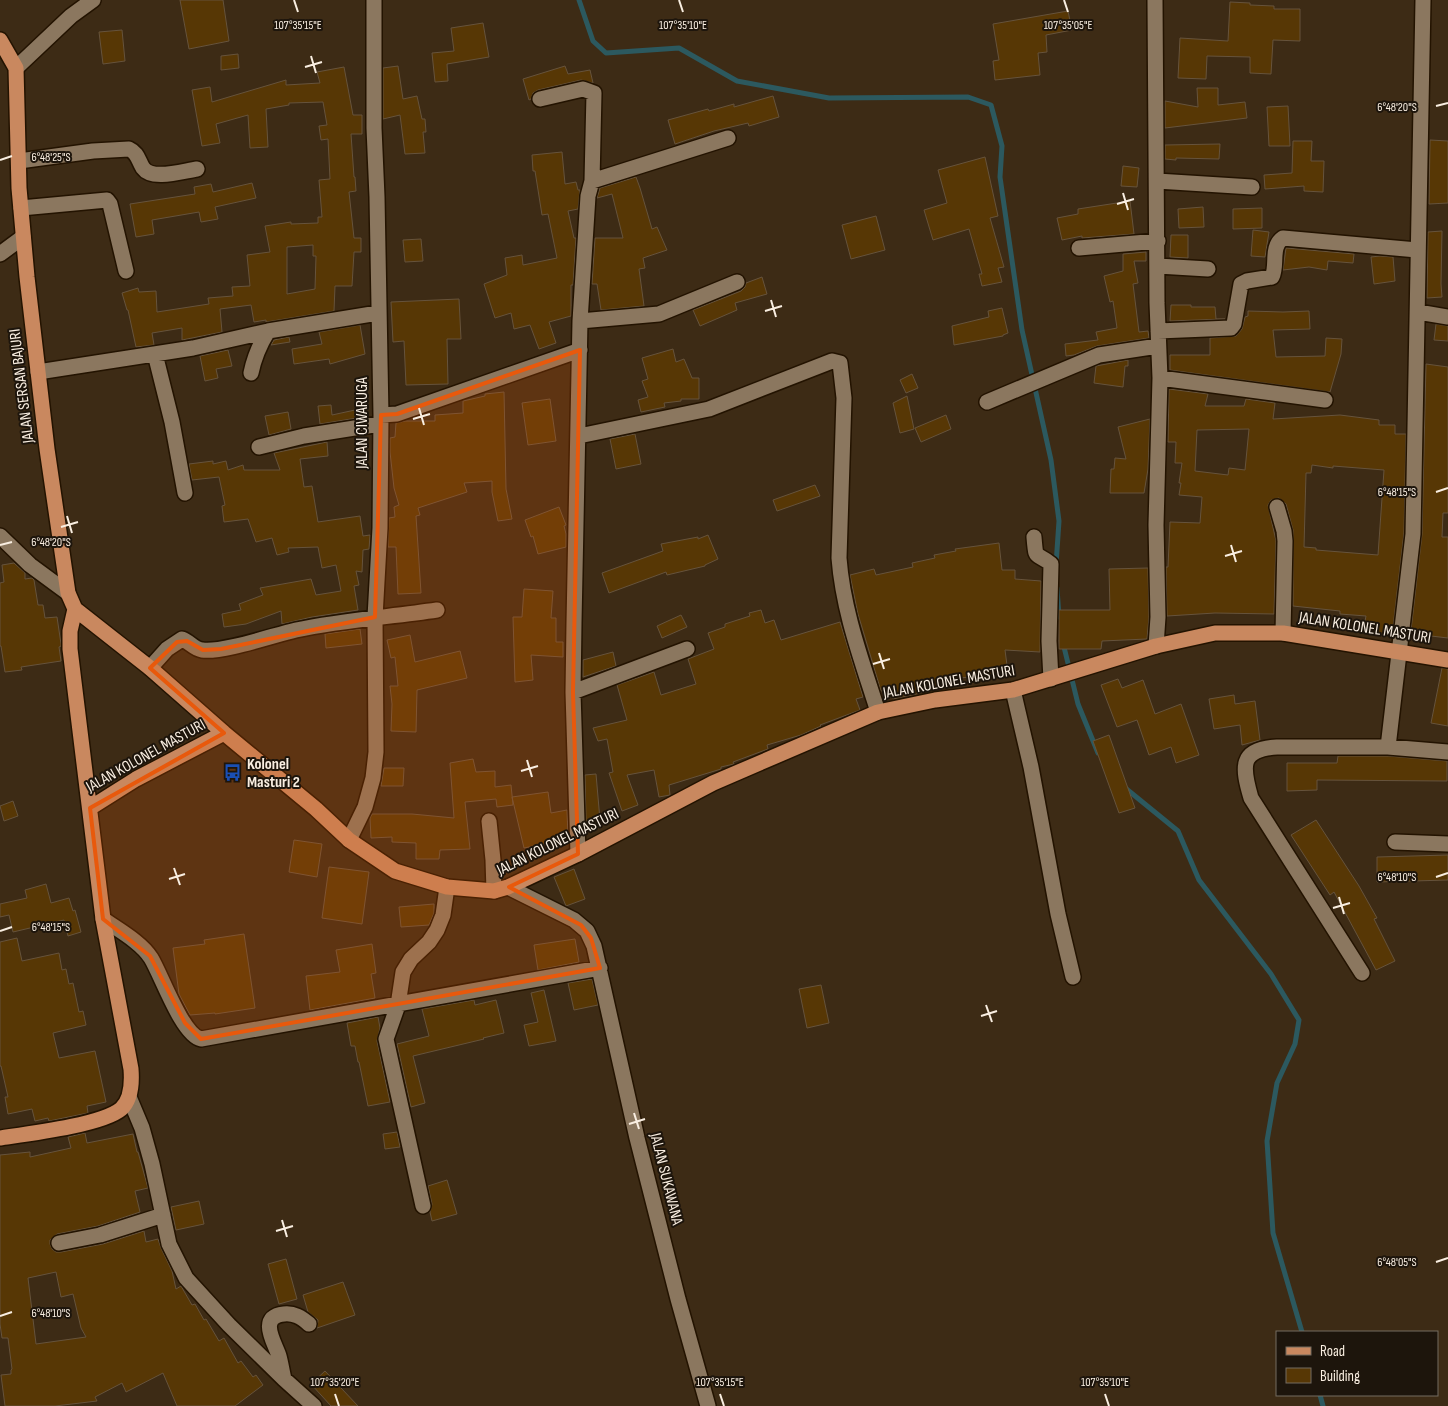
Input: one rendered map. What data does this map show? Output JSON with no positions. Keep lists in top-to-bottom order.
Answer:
{
  "streets": {
    "main road": ["JALAN SERSAN BAJURI", "JALAN KOLONEL MASTURI"],
    "street": ["JALAN CIWARUGA", "JALAN SUKAWANA"]
  },
  "crossings": [
    ["JALAN SERSAN BAJURI", "JALAN KOLONEL MASTURI"],
    ["JALAN CIWARUGA", "JALAN KOLONEL MASTURI"],
    ["JALAN KOLONEL MASTURI", "JALAN SUKAWANA"]
  ],
  "places": {
    "bus stop": ["Kolonel Masturi 2"]
  },
  "legend": ["Road", "Building"],
  "coordinates": [
    "107°35'15\"E",
    "107°35'10\"E",
    "107°35'05\"E",
    "6°48'20\"S",
    "6°48'25\"S",
    "6°48'15\"S",
    "6°48'10\"S",
    "6°48'05\"S",
    "107°35'20\"E"
  ]
}
